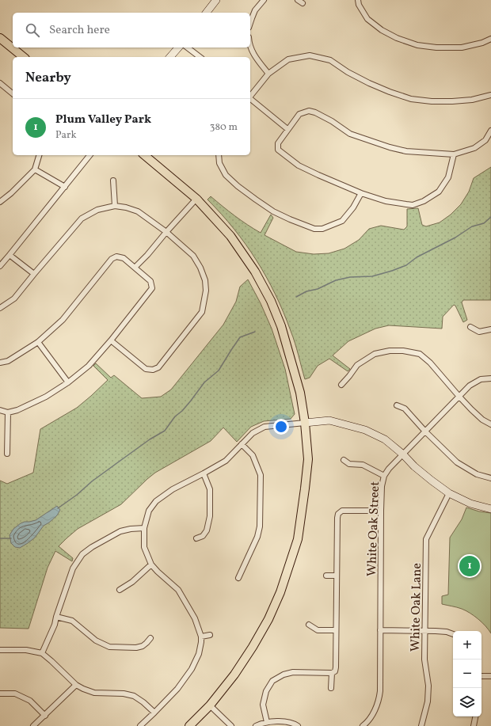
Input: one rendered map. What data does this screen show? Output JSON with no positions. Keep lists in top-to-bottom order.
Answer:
{
  "streets": {
    "street": ["White Oak Street", "White Oak Lane"]
  },
  "page": {
    "search": "Search here",
    "heading": "Nearby",
    "list": [
      {
        "mark": "1",
        "name": "Plum Valley Park",
        "note": "Park",
        "value": "380 m"
      }
    ],
    "pins": "1",
    "map_buttons": ["+", "−"]
  }
}
